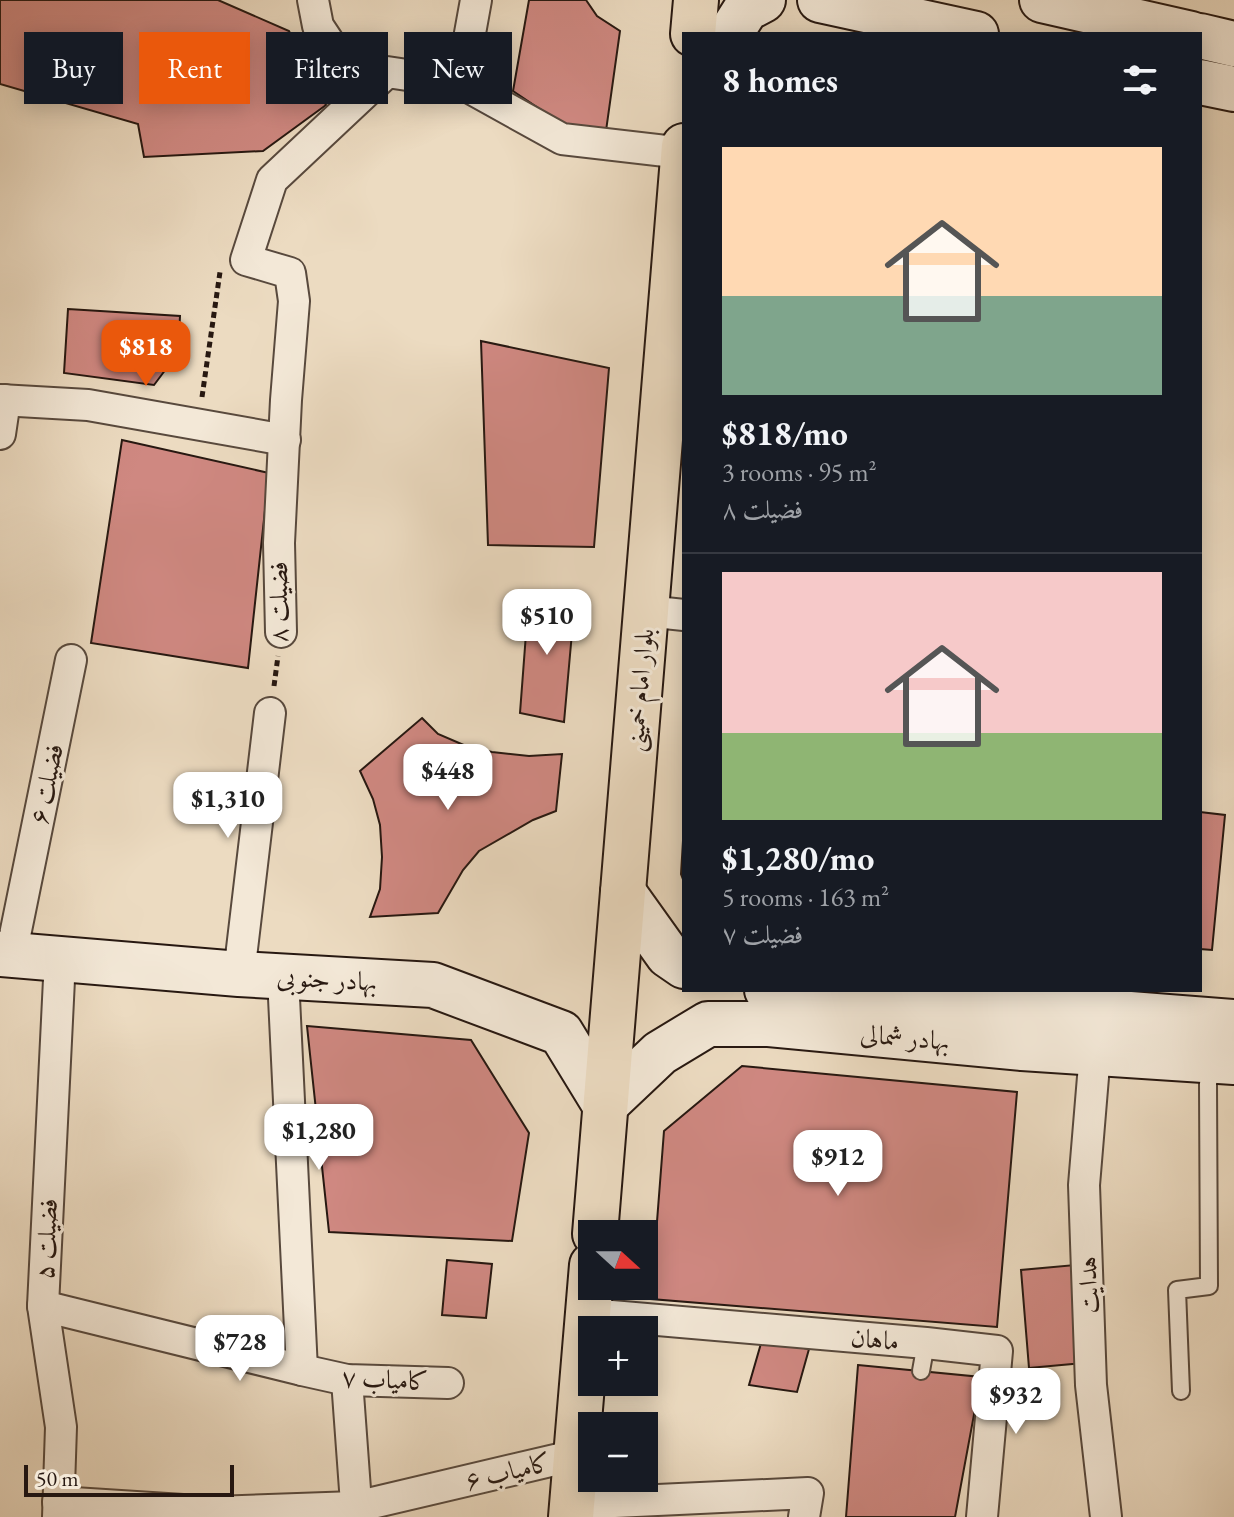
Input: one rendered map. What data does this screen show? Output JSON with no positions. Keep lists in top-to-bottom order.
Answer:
{
  "streets": {
    "main road": ["بلوار امام خمینی", "بهادر جنوبی", "بهادر شمالی"],
    "street": [
      "فضیلت ۸",
      "فضیلت ۶",
      "فضیلت ۵",
      "هدایت",
      "ماهان",
      "کامیاب ۷",
      "کامیاب ۶"
    ]
  },
  "crossings": [
    ["بلوار امام خمینی", "بهادر جنوبی"],
    ["بلوار امام خمینی", "بهادر شمالی"],
    ["فضیلت ۶", "بهادر جنوبی"],
    ["بهادر جنوبی", "بهادر شمالی"],
    ["بهادر جنوبی", "فضیلت ۵"],
    ["بهادر شمالی", "هدایت"],
    ["فضیلت ۵", "کامیاب ۷"],
    ["فضیلت ۵", "کامیاب ۶"]
  ],
  "scale_bar": "50 m",
  "north": "right",
  "page": {
    "chip": [
      "Buy",
      "Rent",
      "Filters",
      "New"
    ],
    "heading": "8 homes",
    "list": [
      {
        "name": "$818/mo",
        "note": "3 rooms · 95 m² · فضیلت ۸"
      },
      {
        "name": "$1,280/mo",
        "note": "5 rooms · 163 m² · فضیلت ۷"
      }
    ],
    "price": [
      "$818",
      "$510",
      "$448",
      "$1,310",
      "$1,280",
      "$912",
      "$728",
      "$932"
    ],
    "map_buttons": ["+", "−"],
    "scale": "50 m"
  }
}
